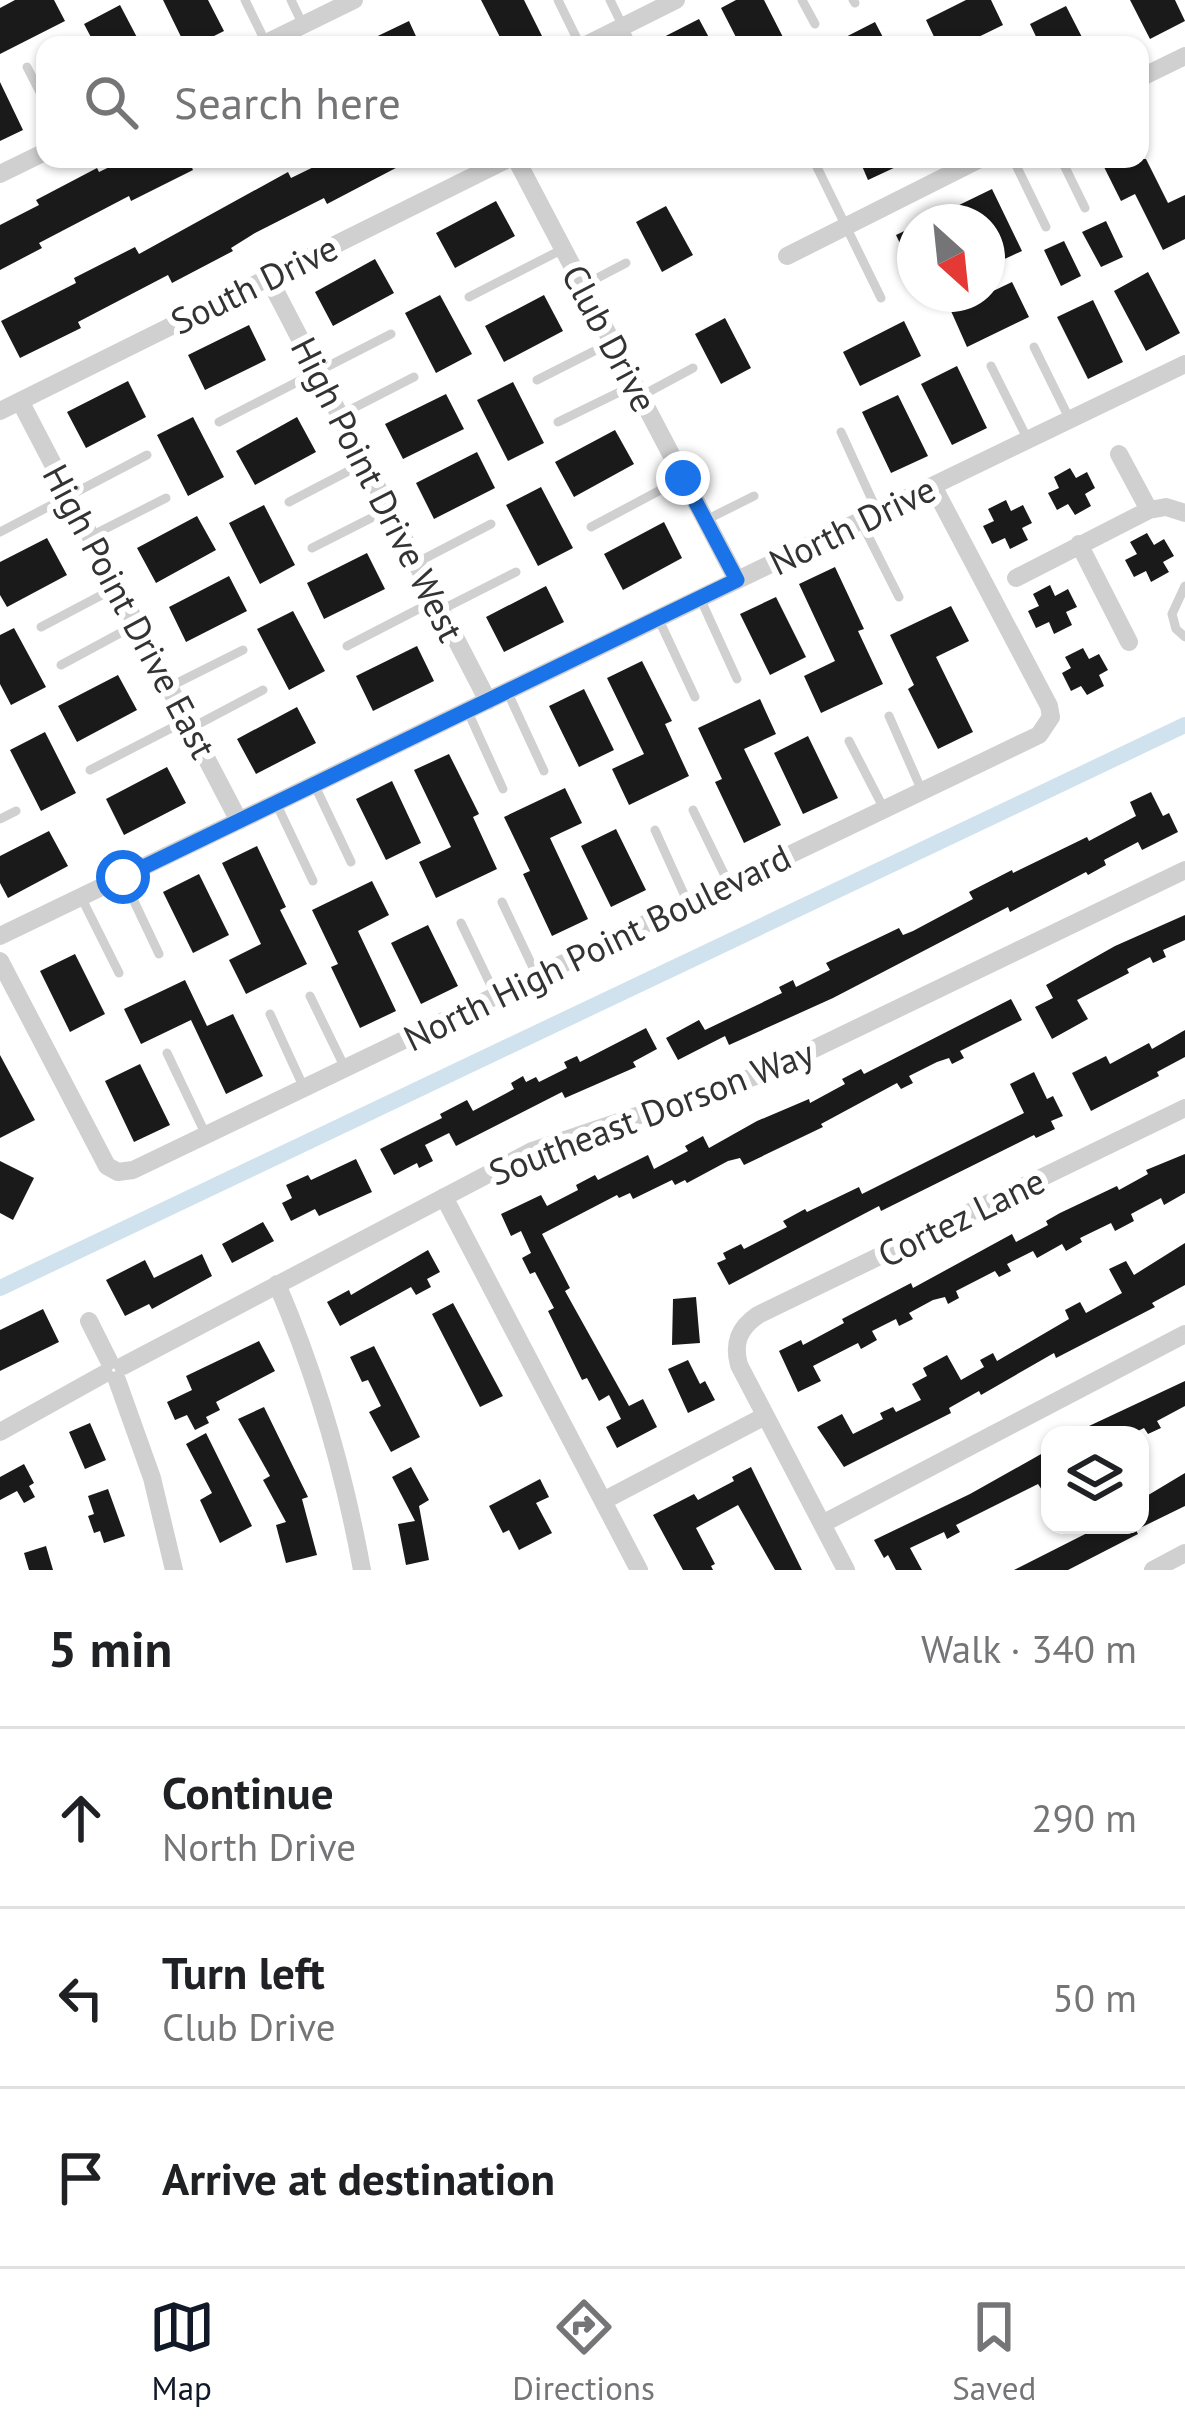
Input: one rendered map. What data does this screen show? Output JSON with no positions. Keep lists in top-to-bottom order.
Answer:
{
  "streets": {
    "street": [
      "South Drive",
      "Club Drive",
      "High Point Drive West",
      "North Drive",
      "High Point Drive East",
      "North High Point Boulevard",
      "Southeast Dorson Way",
      "Cortez Lane"
    ]
  },
  "crossings": [
    ["South Drive", "High Point Drive West"],
    ["South Drive", "High Point Drive East"],
    ["Club Drive", "North Drive"],
    ["High Point Drive West", "North Drive"],
    ["North Drive", "High Point Drive East"],
    ["North Drive", "North High Point Boulevard"]
  ],
  "north": "bottom right",
  "page": {
    "search": "Search here",
    "heading": ["5 min", "Walk · 340 m"],
    "list": [
      ["Continue", "North Drive", "290 m"],
      ["Turn left", "Club Drive", "50 m"],
      "Arrive at destination"
    ],
    "nav": ["Map", "Directions", "Saved"]
  }
}
